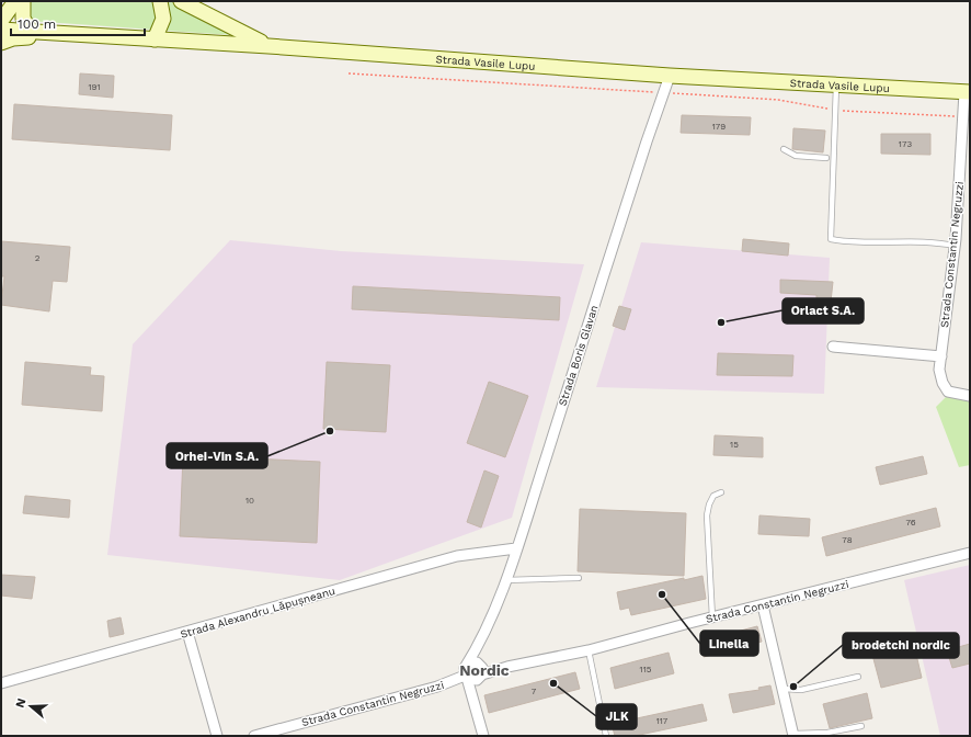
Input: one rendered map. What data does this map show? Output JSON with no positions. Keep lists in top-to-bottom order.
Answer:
{
  "streets": {
    "main road": ["Strada Vasile Lupu"],
    "street": ["Strada Constantin Negruzzi", "Strada Boris Glavan", "Strada Alexandru Lăpușneanu"]
  },
  "crossings": [
    ["Strada Vasile Lupu", "Strada Constantin Negruzzi"],
    ["Strada Vasile Lupu", "Strada Boris Glavan"],
    ["Strada Constantin Negruzzi", "Strada Boris Glavan"],
    ["Strada Boris Glavan", "Strada Alexandru Lăpușneanu"]
  ],
  "districts": ["Nordic"],
  "places": [
    "Orlact S.A.",
    "Orhei-Vin S.A.",
    "Linella",
    "JLK",
    "brodetchi nordic"
  ],
  "house_numbers": [
    "191",
    "179",
    "173",
    "2",
    "15",
    "10",
    "76",
    "78",
    "115",
    "7",
    "117"
  ],
  "scale_bar": "100 m",
  "north": "left"
}
